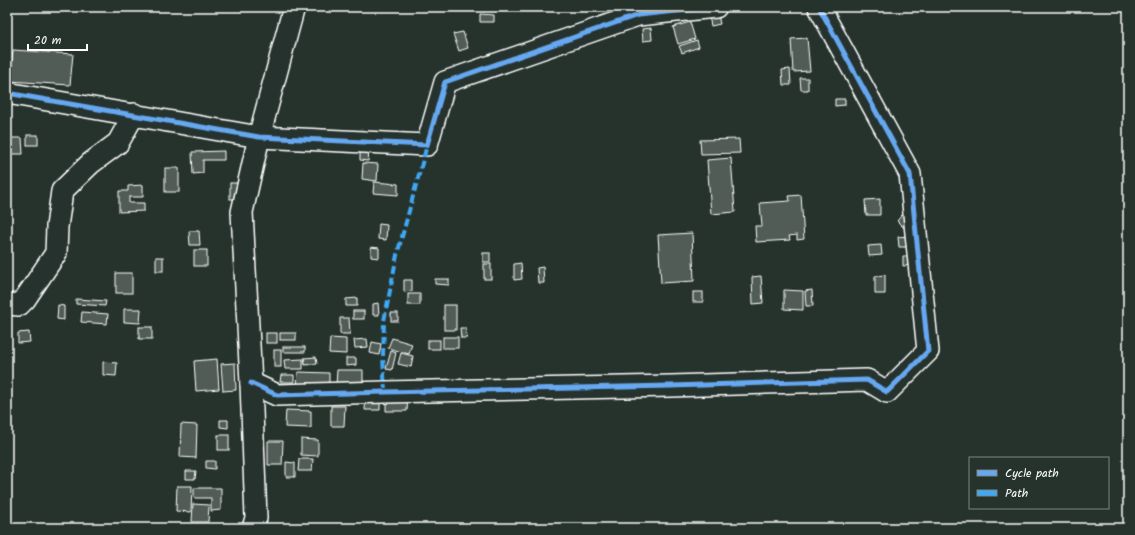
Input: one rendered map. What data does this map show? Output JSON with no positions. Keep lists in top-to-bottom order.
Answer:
{
  "legend": ["Cycle path", "Path"],
  "scale_bar": "20 m"
}
